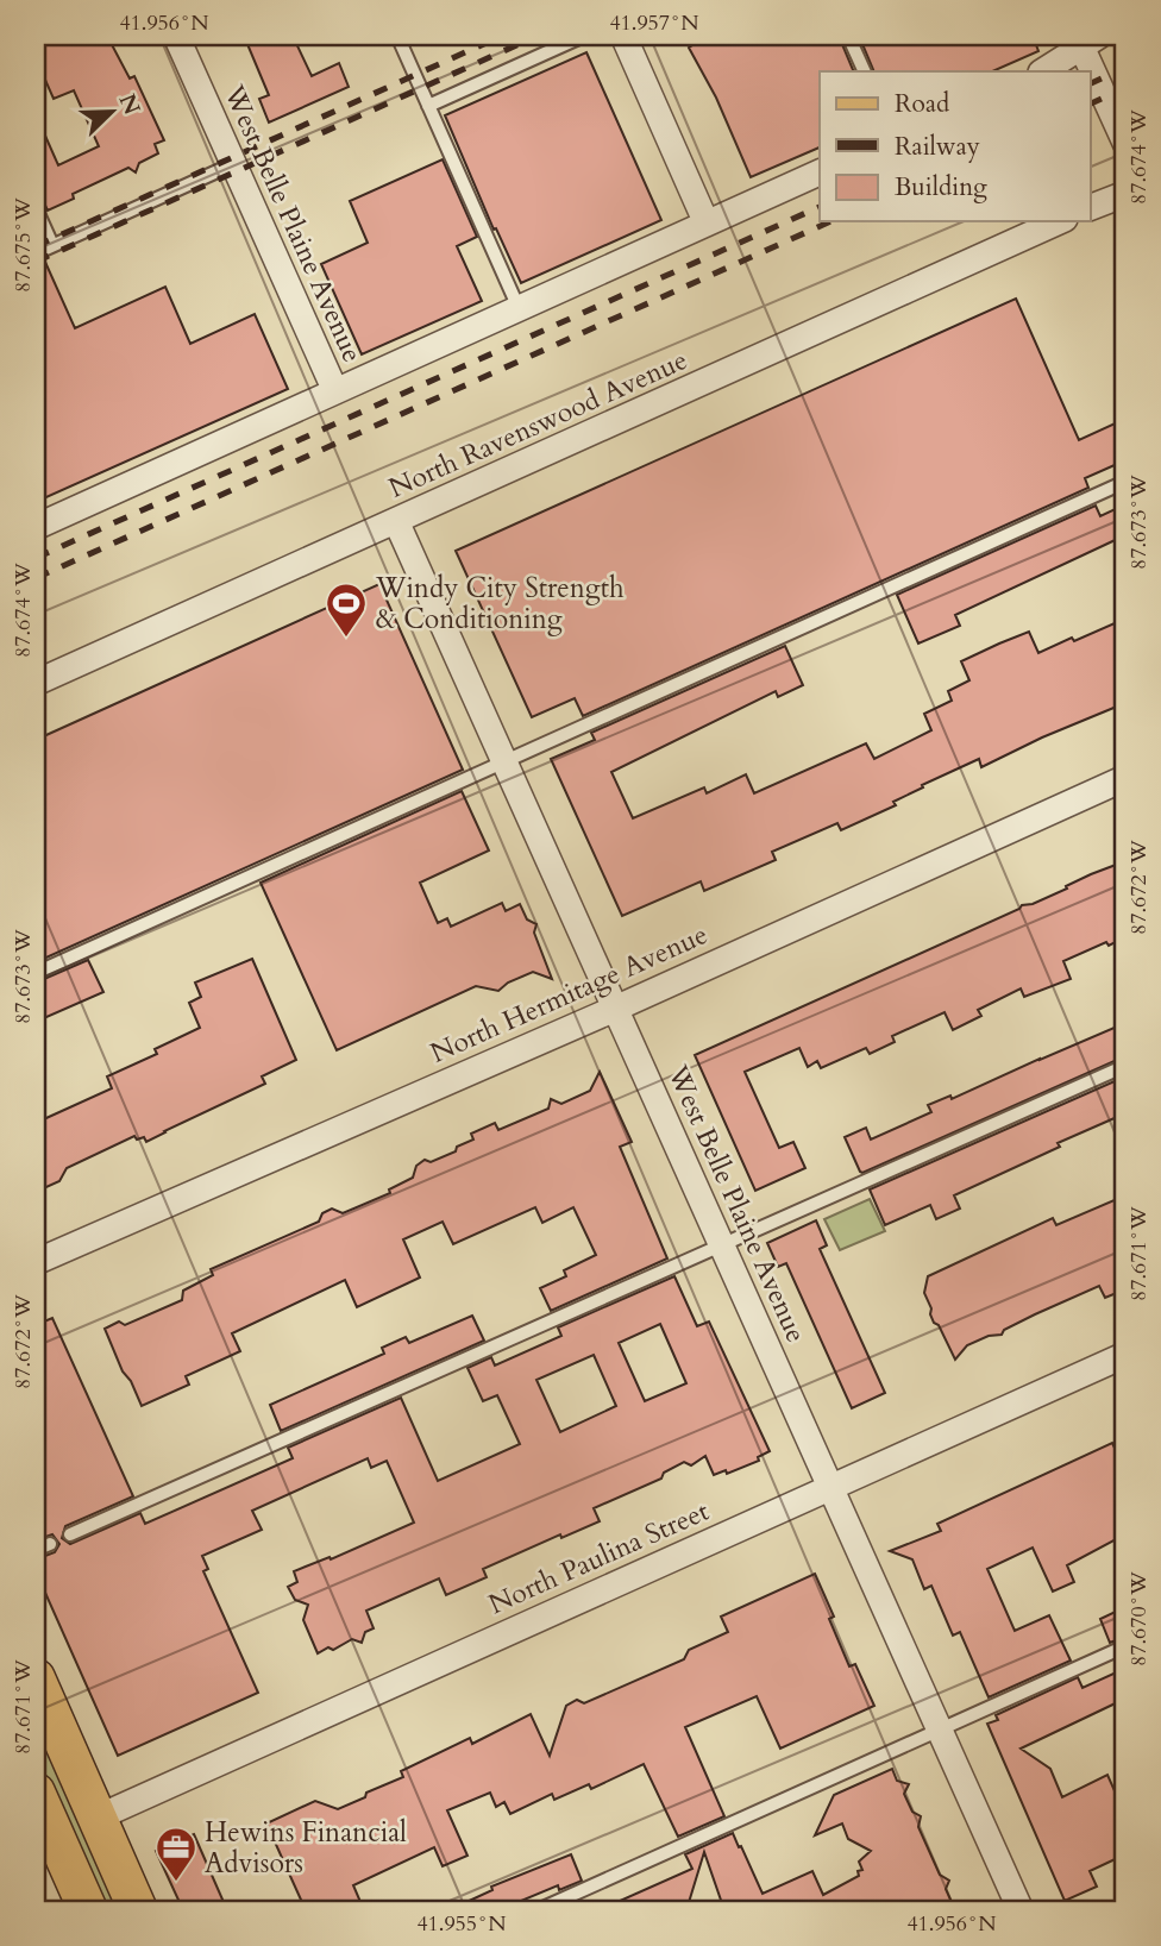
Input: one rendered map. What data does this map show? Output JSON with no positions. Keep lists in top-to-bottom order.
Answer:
{
  "streets": {
    "street": [
      "West Belle Plaine Avenue",
      "North Ravenswood Avenue",
      "North Hermitage Avenue",
      "North Paulina Street"
    ]
  },
  "crossings": [
    ["West Belle Plaine Avenue", "North Ravenswood Avenue"],
    ["West Belle Plaine Avenue", "North Hermitage Avenue"],
    ["West Belle Plaine Avenue", "North Paulina Street"]
  ],
  "places": {
    "sports": ["Windy City Strength & Conditioning"],
    "office": ["Hewins Financial Advisors"]
  },
  "legend": ["Road", "Railway", "Building"],
  "north": "top right",
  "coordinates": [
    "41.956°N",
    "41.957°N",
    "87.674°W",
    "87.675°W",
    "87.673°W",
    "87.672°W",
    "87.671°W",
    "87.670°W",
    "41.955°N"
  ]
}
